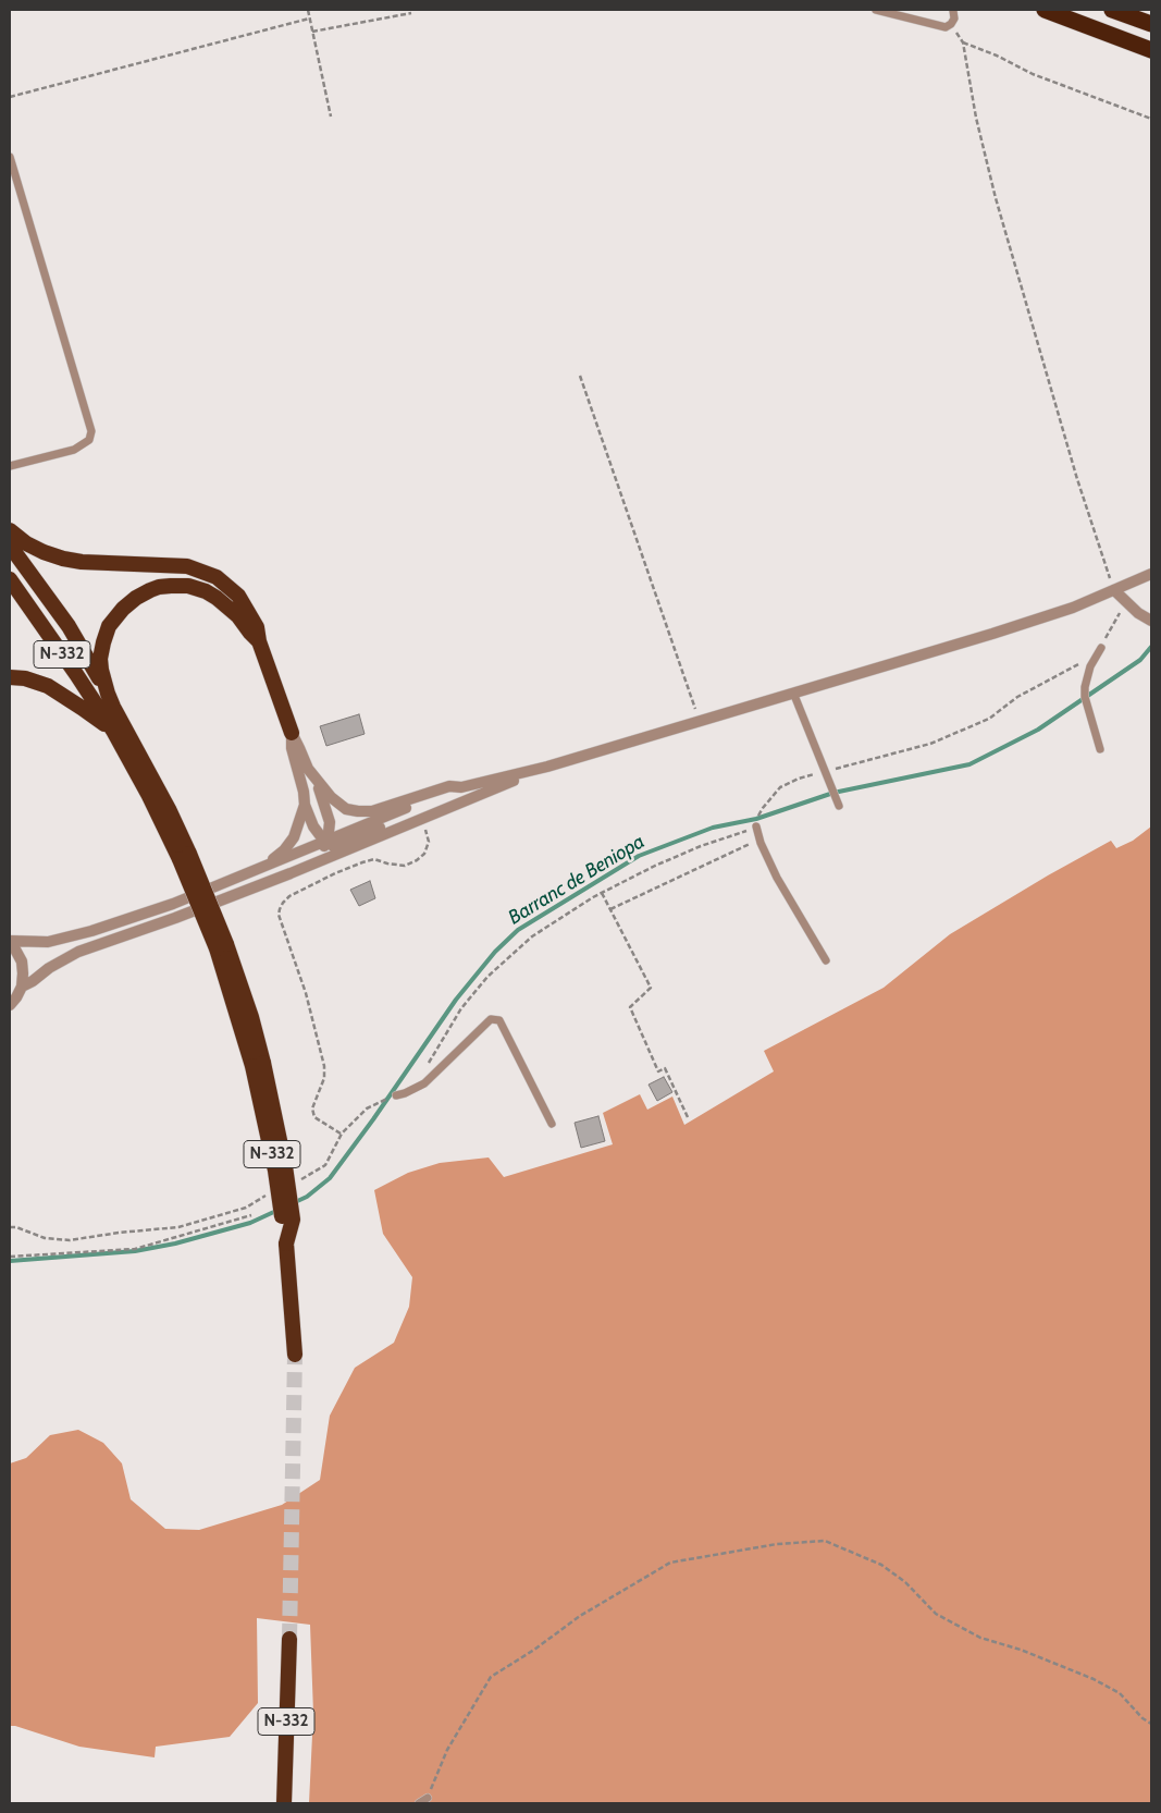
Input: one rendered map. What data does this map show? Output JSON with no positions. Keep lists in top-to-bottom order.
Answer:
{
  "streets": {
    "highway": ["N-332"]
  },
  "water": ["Barranc de Beniopa"]
}
